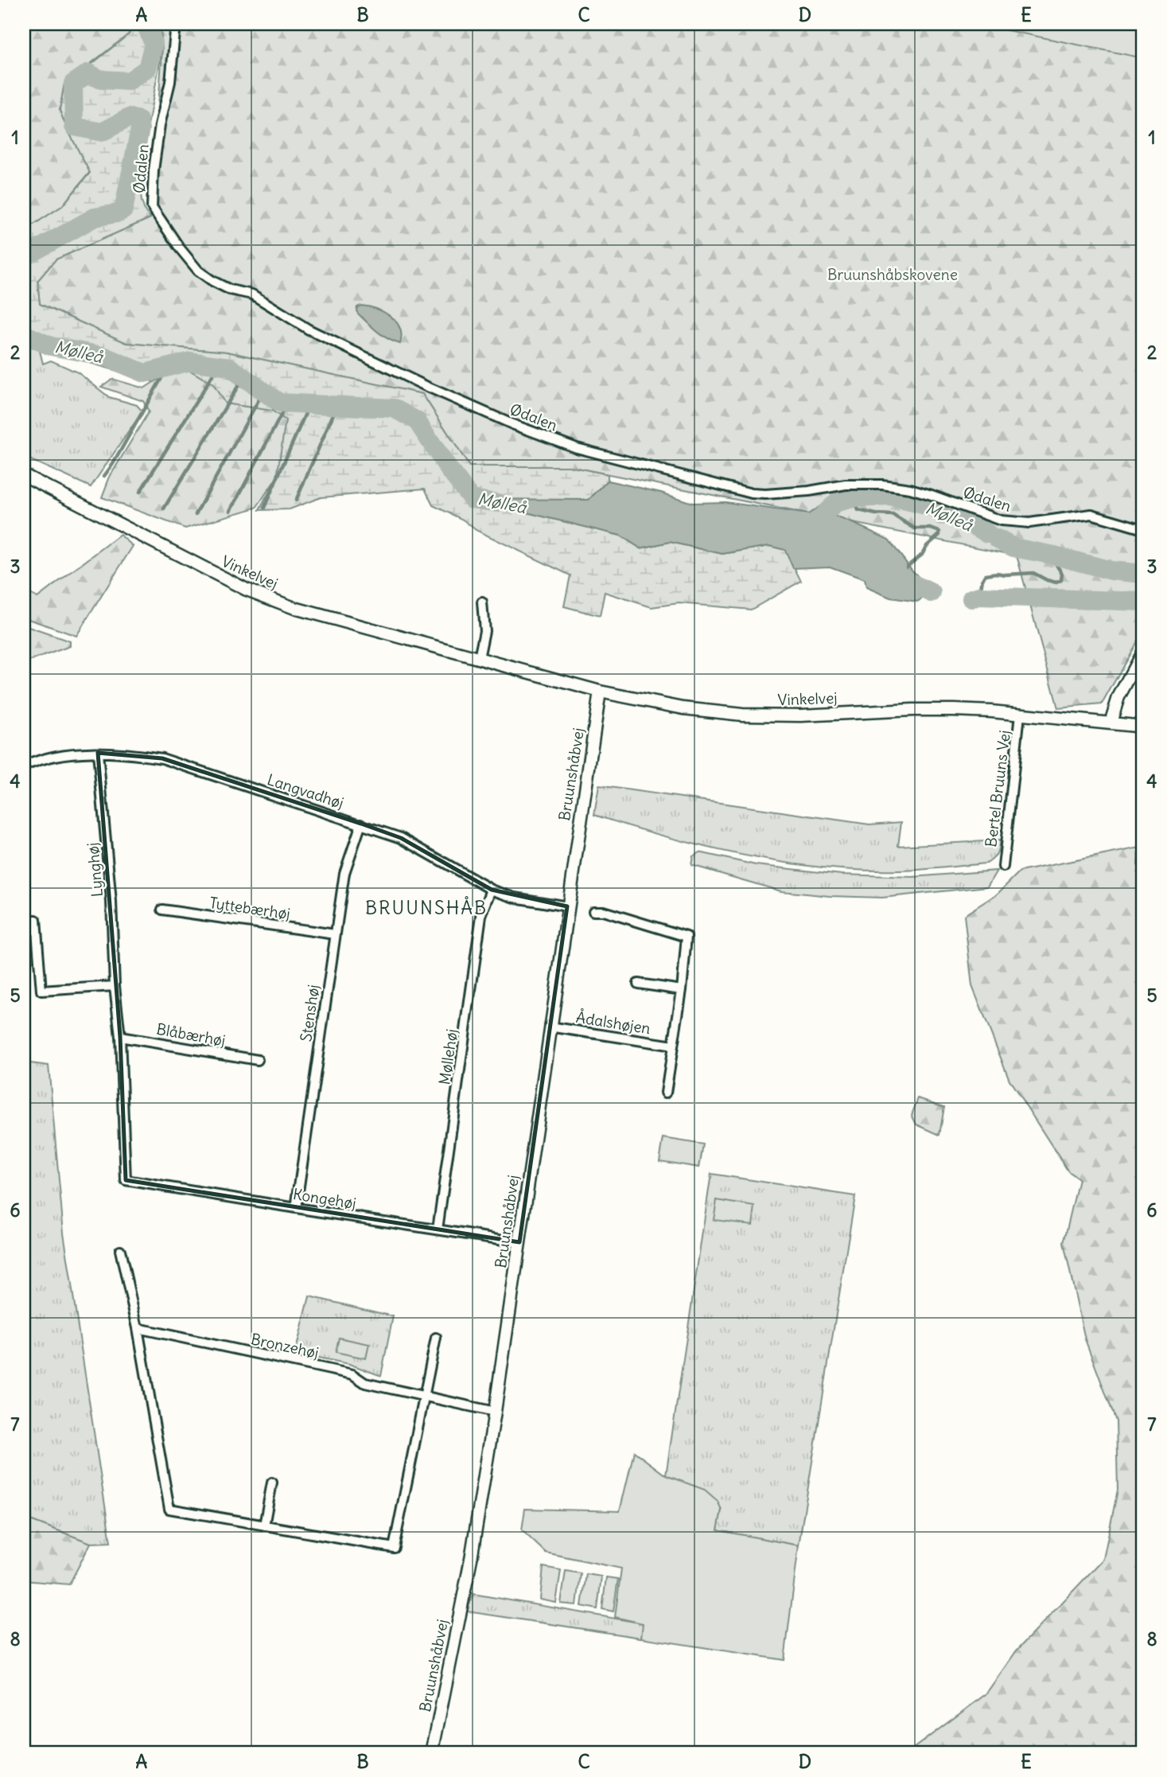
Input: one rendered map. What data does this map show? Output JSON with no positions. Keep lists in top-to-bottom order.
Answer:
{
  "streets": {
    "street": [
      "Ødalen",
      "Vinkelvej",
      "Bruunshåbvej",
      "Bertel Bruuns Vej",
      "Langvadhøj",
      "Lynghøj",
      "Tyttebærhøj",
      "Stenshøj",
      "Ådalshøjen",
      "Blåbærhøj",
      "Møllehøj",
      "Kongehøj",
      "Bronzehøj"
    ]
  },
  "crossings": [
    ["Vinkelvej", "Bruunshåbvej"],
    ["Vinkelvej", "Bertel Bruuns Vej"],
    ["Bruunshåbvej", "Langvadhøj"],
    ["Bruunshåbvej", "Ådalshøjen"],
    ["Bruunshåbvej", "Kongehøj"],
    ["Bruunshåbvej", "Bronzehøj"],
    ["Langvadhøj", "Lynghøj"],
    ["Langvadhøj", "Stenshøj"],
    ["Langvadhøj", "Møllehøj"],
    ["Lynghøj", "Blåbærhøj"],
    ["Lynghøj", "Kongehøj"],
    ["Tyttebærhøj", "Stenshøj"],
    ["Stenshøj", "Kongehøj"],
    ["Møllehøj", "Kongehøj"]
  ],
  "districts": ["BRUUNSHÅB"],
  "water": ["Mølleå"],
  "parks": ["Bruunshåbskovene"],
  "grid": {
    "columns": [
      "A",
      "B",
      "C",
      "D",
      "E"
    ],
    "rows": [
      "1",
      "2",
      "3",
      "4",
      "5",
      "6",
      "7",
      "8"
    ]
  }
}
